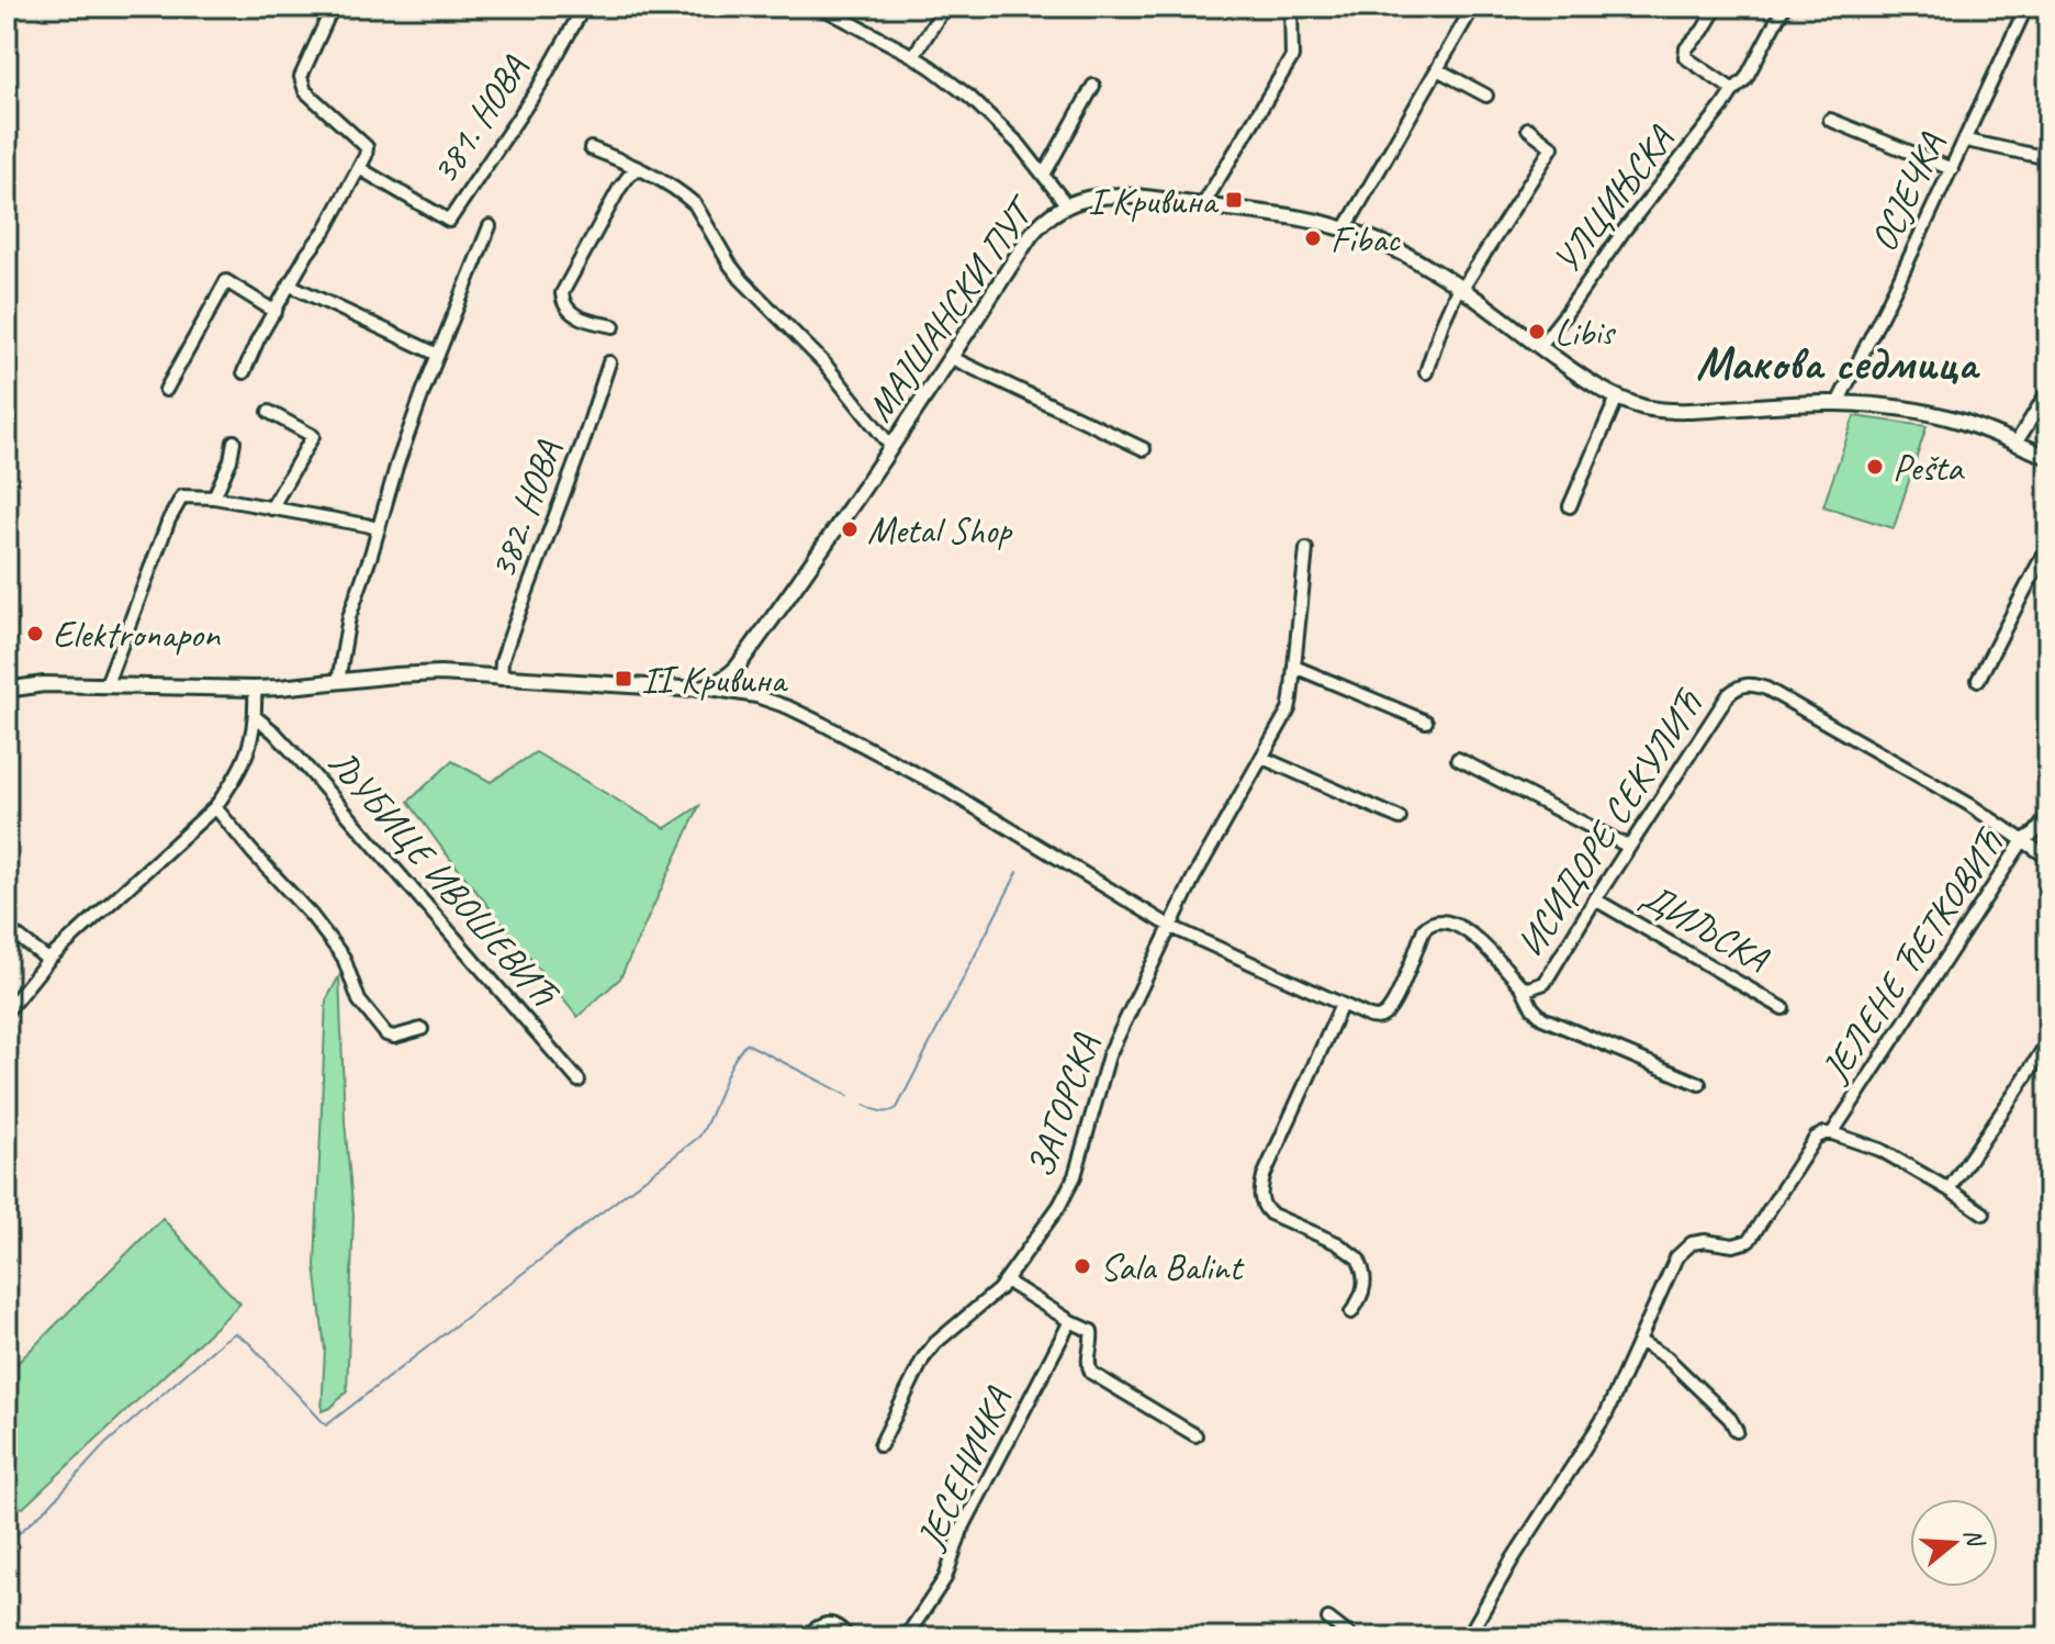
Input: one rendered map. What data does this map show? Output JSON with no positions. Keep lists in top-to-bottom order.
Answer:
{
  "streets": {
    "street": [
      "381. НОВА",
      "ОСЈЕЧКА",
      "УЛЦИЊСКА",
      "МАЈШАНСКИ ПУТ",
      "382. НОВА",
      "ИСИДОРЕ СЕКУЛИЋ",
      "ЉУБИЦЕ ИВОШЕВИЋ",
      "ДИЉСКА",
      "ЈЕЛЕНЕ ЋЕТКОВИЋ",
      "ЗАГОРСКА",
      "ЈЕСЕНИЧКА"
    ]
  },
  "crossings": [
    ["ОСЈЕЧКА", "МАЈШАНСКИ ПУТ"],
    ["УЛЦИЊСКА", "МАЈШАНСКИ ПУТ"],
    ["МАЈШАНСКИ ПУТ", "ИСИДОРЕ СЕКУЛИЋ"],
    ["ИСИДОРЕ СЕКУЛИЋ", "ДИЉСКА"],
    ["ИСИДОРЕ СЕКУЛИЋ", "ЈЕЛЕНЕ ЋЕТКОВИЋ"],
    ["ИСИДОРЕ СЕКУЛИЋ", "ЗАГОРСКА"]
  ],
  "districts": ["Макова седмица"],
  "places": {
    "transit": ["I Кривина", "II Кривина"],
    "other": [
      "Fibac",
      "Libis",
      "Pešta",
      "Metal Shop",
      "Elektronapon",
      "Sala Balint"
    ]
  },
  "north": "right"
}
